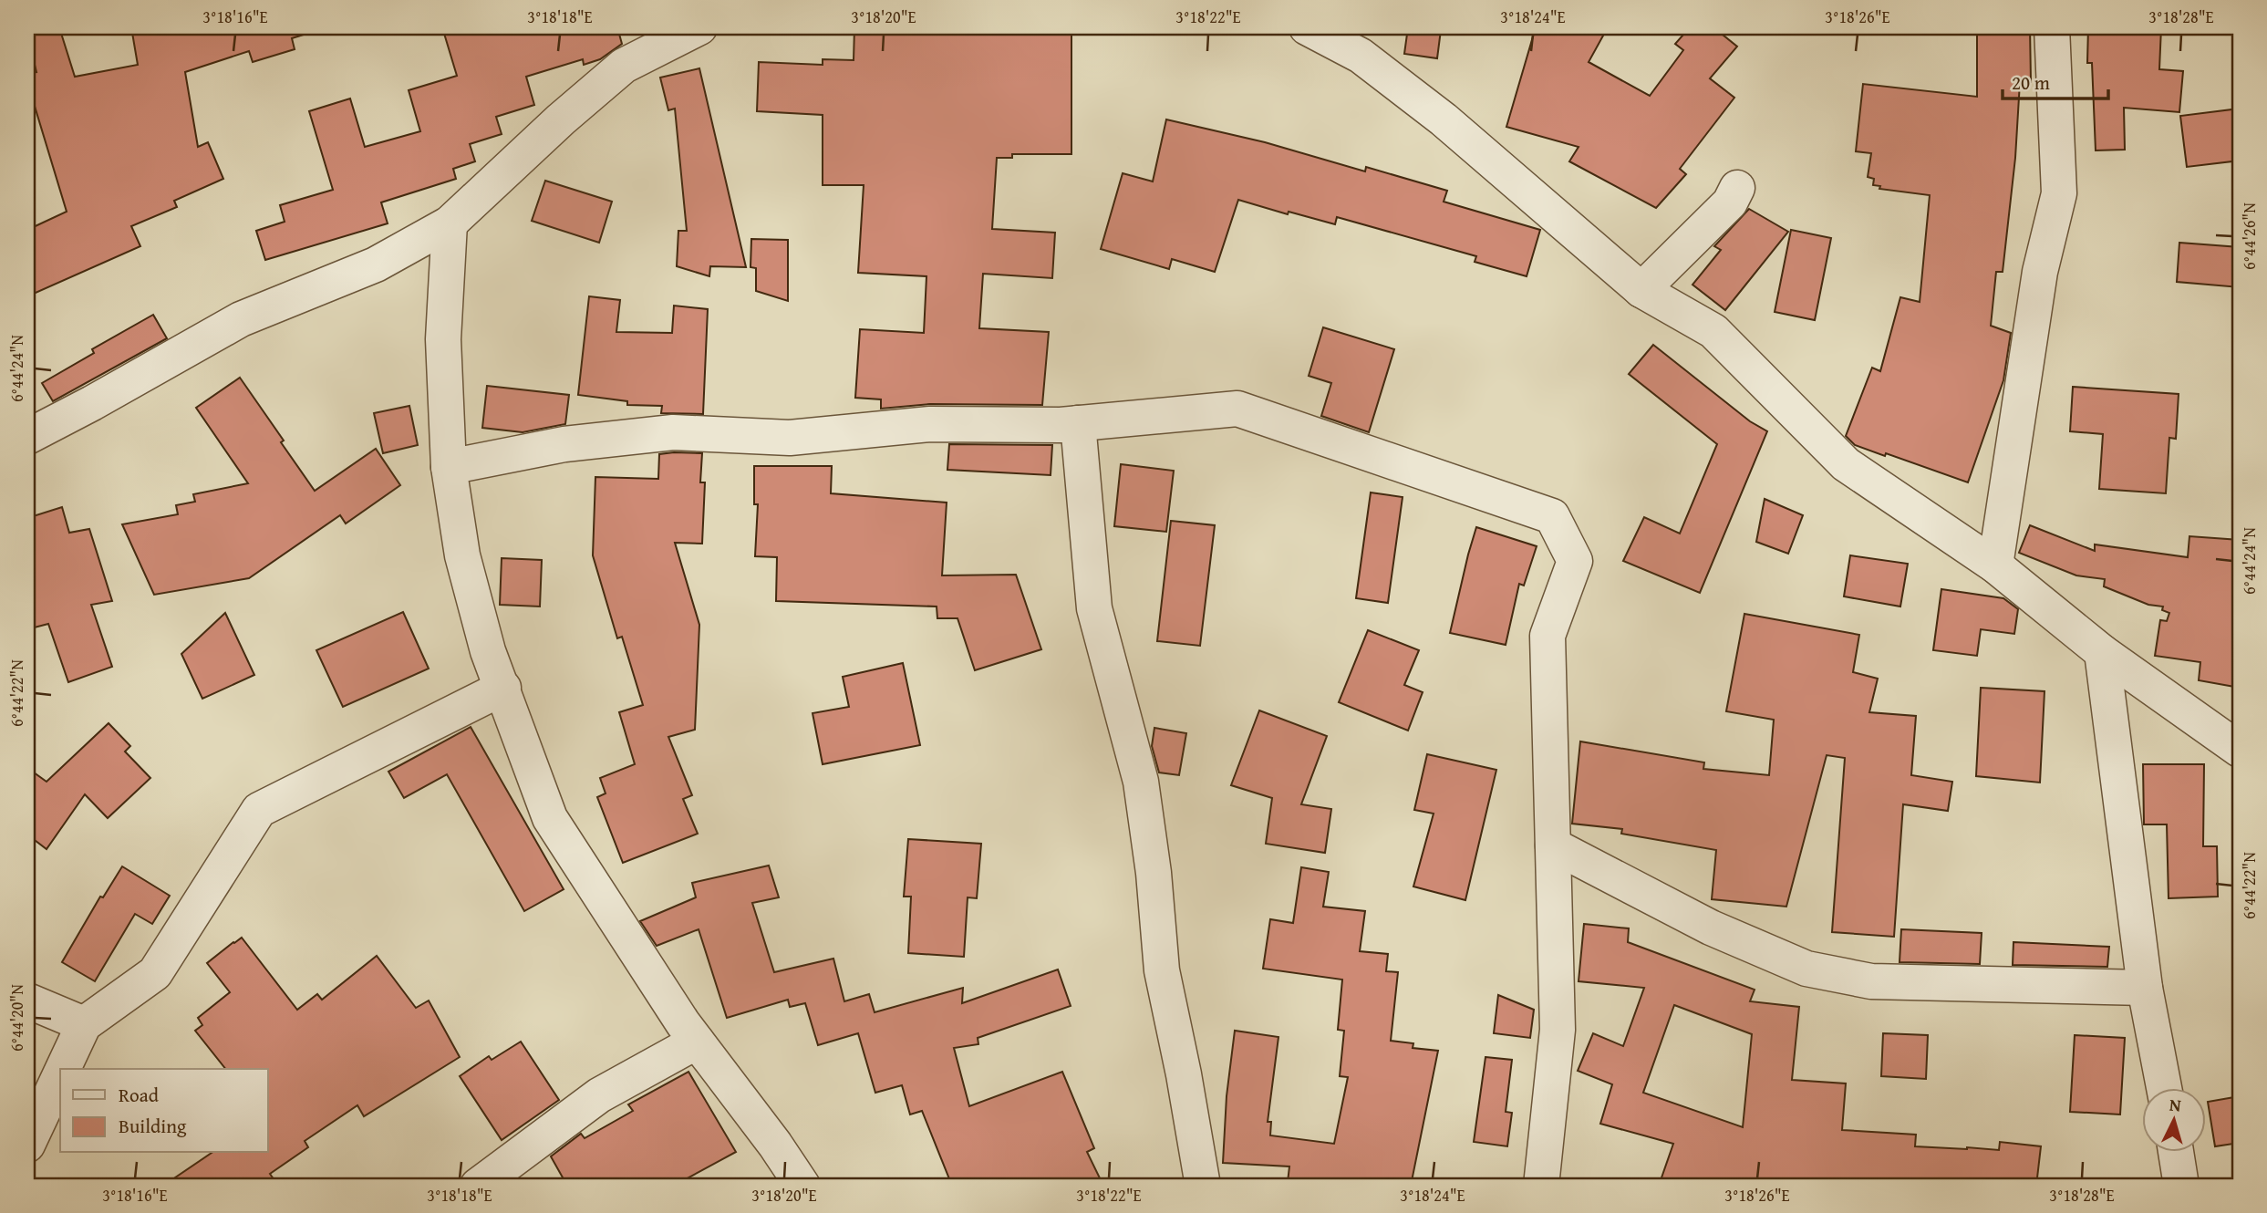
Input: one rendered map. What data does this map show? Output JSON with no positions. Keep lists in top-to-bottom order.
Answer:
{
  "legend": ["Road", "Building"],
  "scale_bar": "20 m",
  "north": "top",
  "coordinates": [
    "3°18'16\"E",
    "3°18'18\"E",
    "3°18'20\"E",
    "3°18'22\"E",
    "3°18'24\"E",
    "3°18'26\"E",
    "3°18'28\"E",
    "6°44'26\"N",
    "6°44'24\"N",
    "6°44'22\"N",
    "6°44'20\"N"
  ]
}
